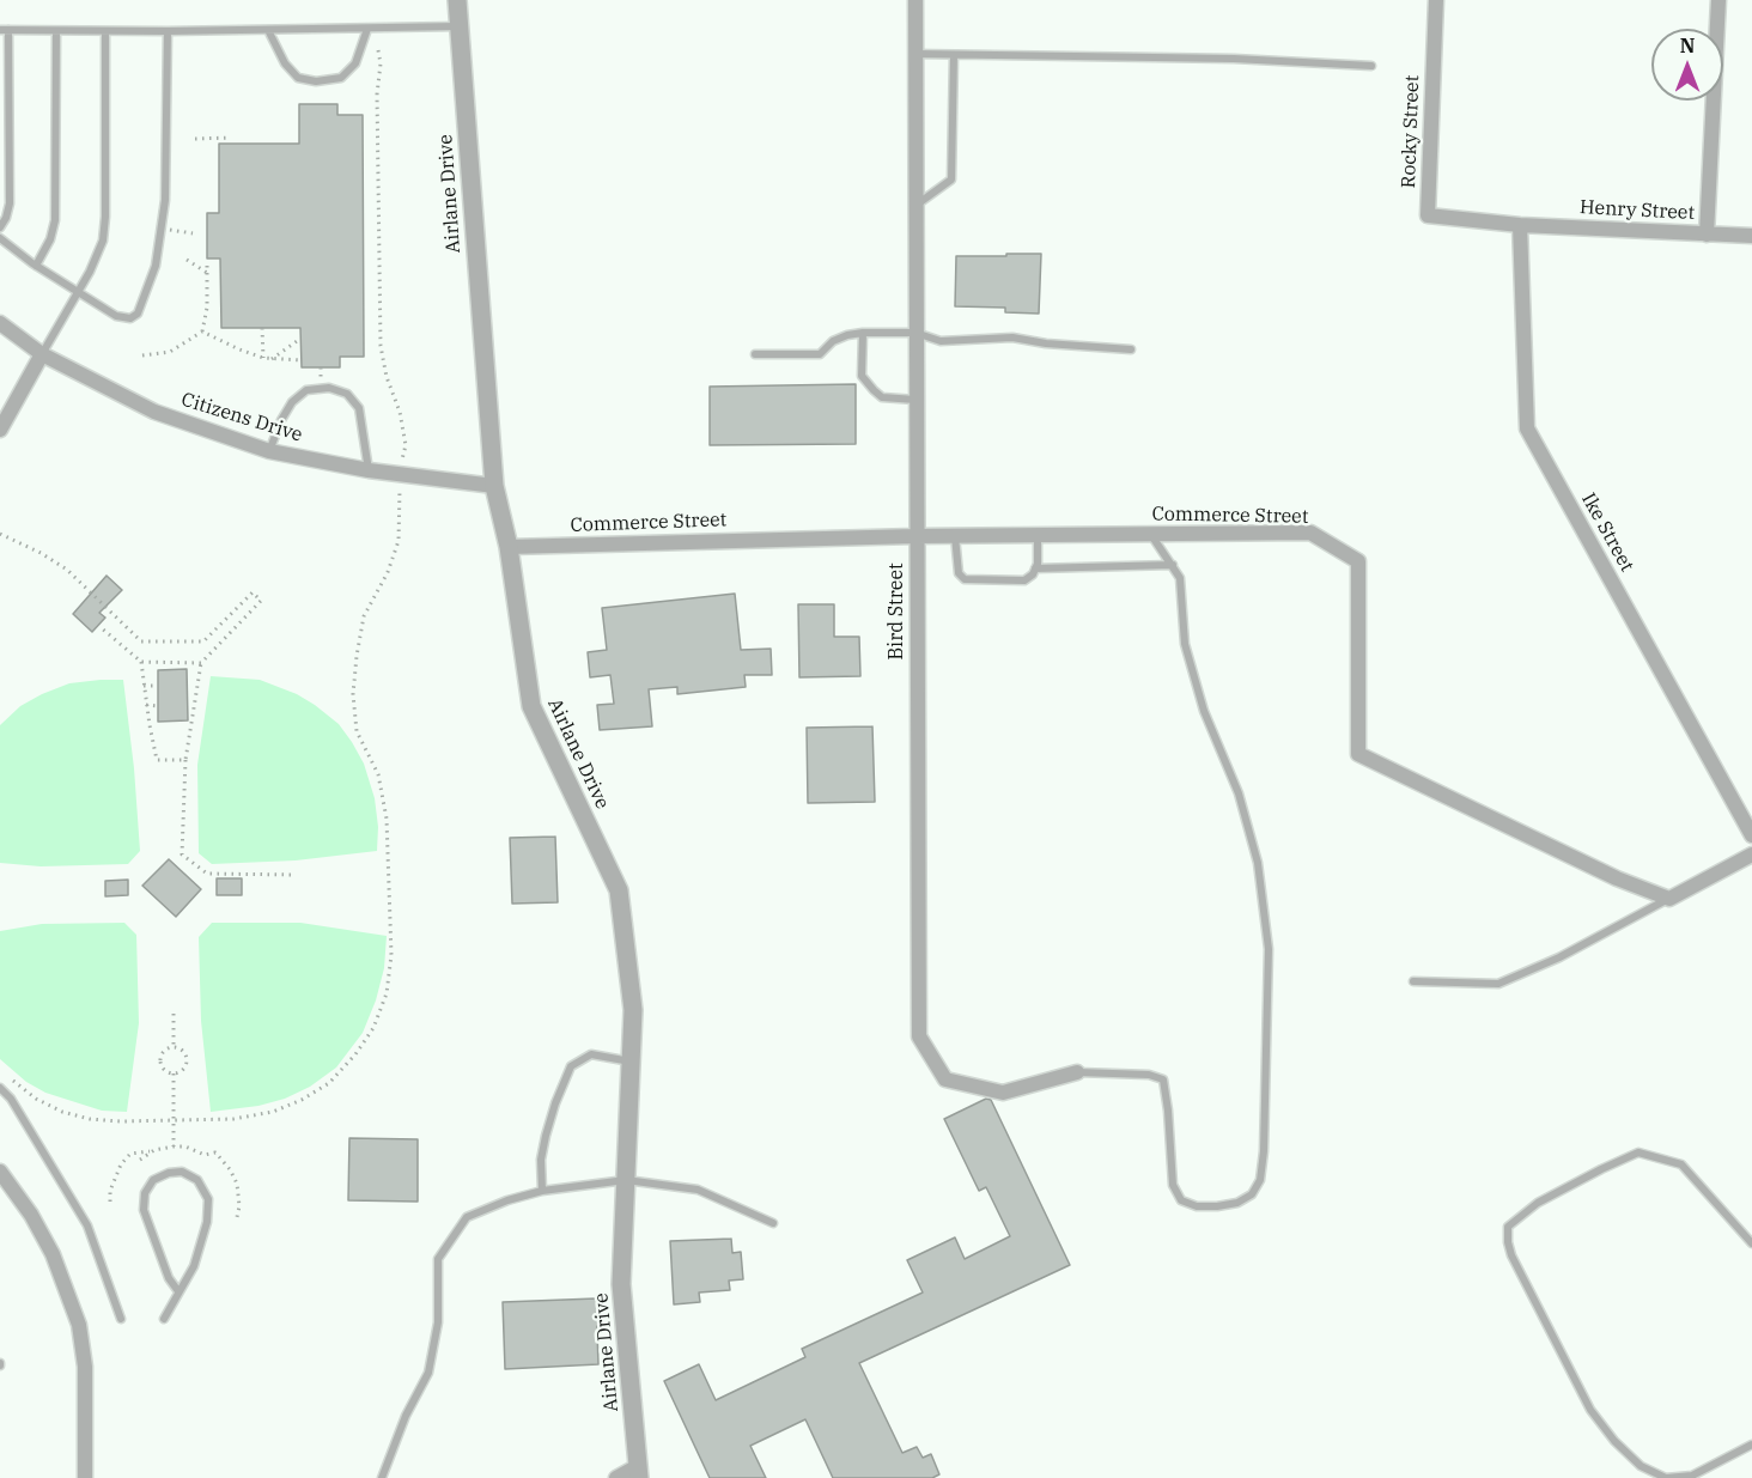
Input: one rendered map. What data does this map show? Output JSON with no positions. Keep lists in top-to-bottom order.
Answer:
{
  "streets": {
    "street": [
      "Rocky Street",
      "Airlane Drive",
      "Henry Street",
      "Citizens Drive",
      "Commerce Street",
      "Ike Street",
      "Bird Street"
    ]
  },
  "crossings": [
    ["Rocky Street", "Henry Street"],
    ["Rocky Street", "Ike Street"],
    ["Airlane Drive", "Citizens Drive"],
    ["Airlane Drive", "Commerce Street"],
    ["Henry Street", "Ike Street"],
    ["Commerce Street", "Bird Street"]
  ],
  "north": "top"
}
